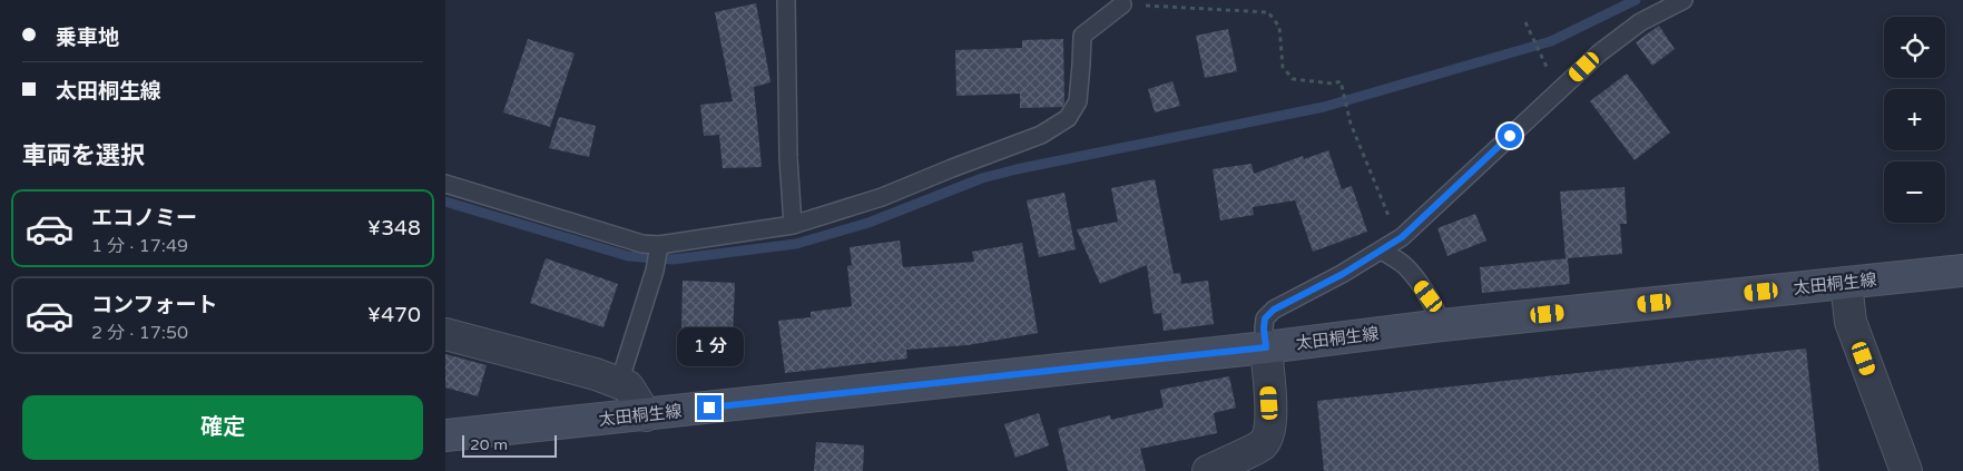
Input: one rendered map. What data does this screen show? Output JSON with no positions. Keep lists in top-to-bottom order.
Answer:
{
  "streets": {
    "main road": ["太田桐生線"]
  },
  "scale_bar": "20 m",
  "page": {
    "banner": ["乗車地", "太田桐生線"],
    "map_buttons": ["+", "−"],
    "heading": "車両を選択",
    "list": [
      {
        "name": "エコノミー",
        "note": "1 分 · 17:49",
        "value": "¥348"
      },
      {
        "name": "コンフォート",
        "note": "2 分 · 17:50",
        "value": "¥470"
      }
    ],
    "bubble": "1 分",
    "buttons": "確定",
    "scale": "20 m"
  }
}
